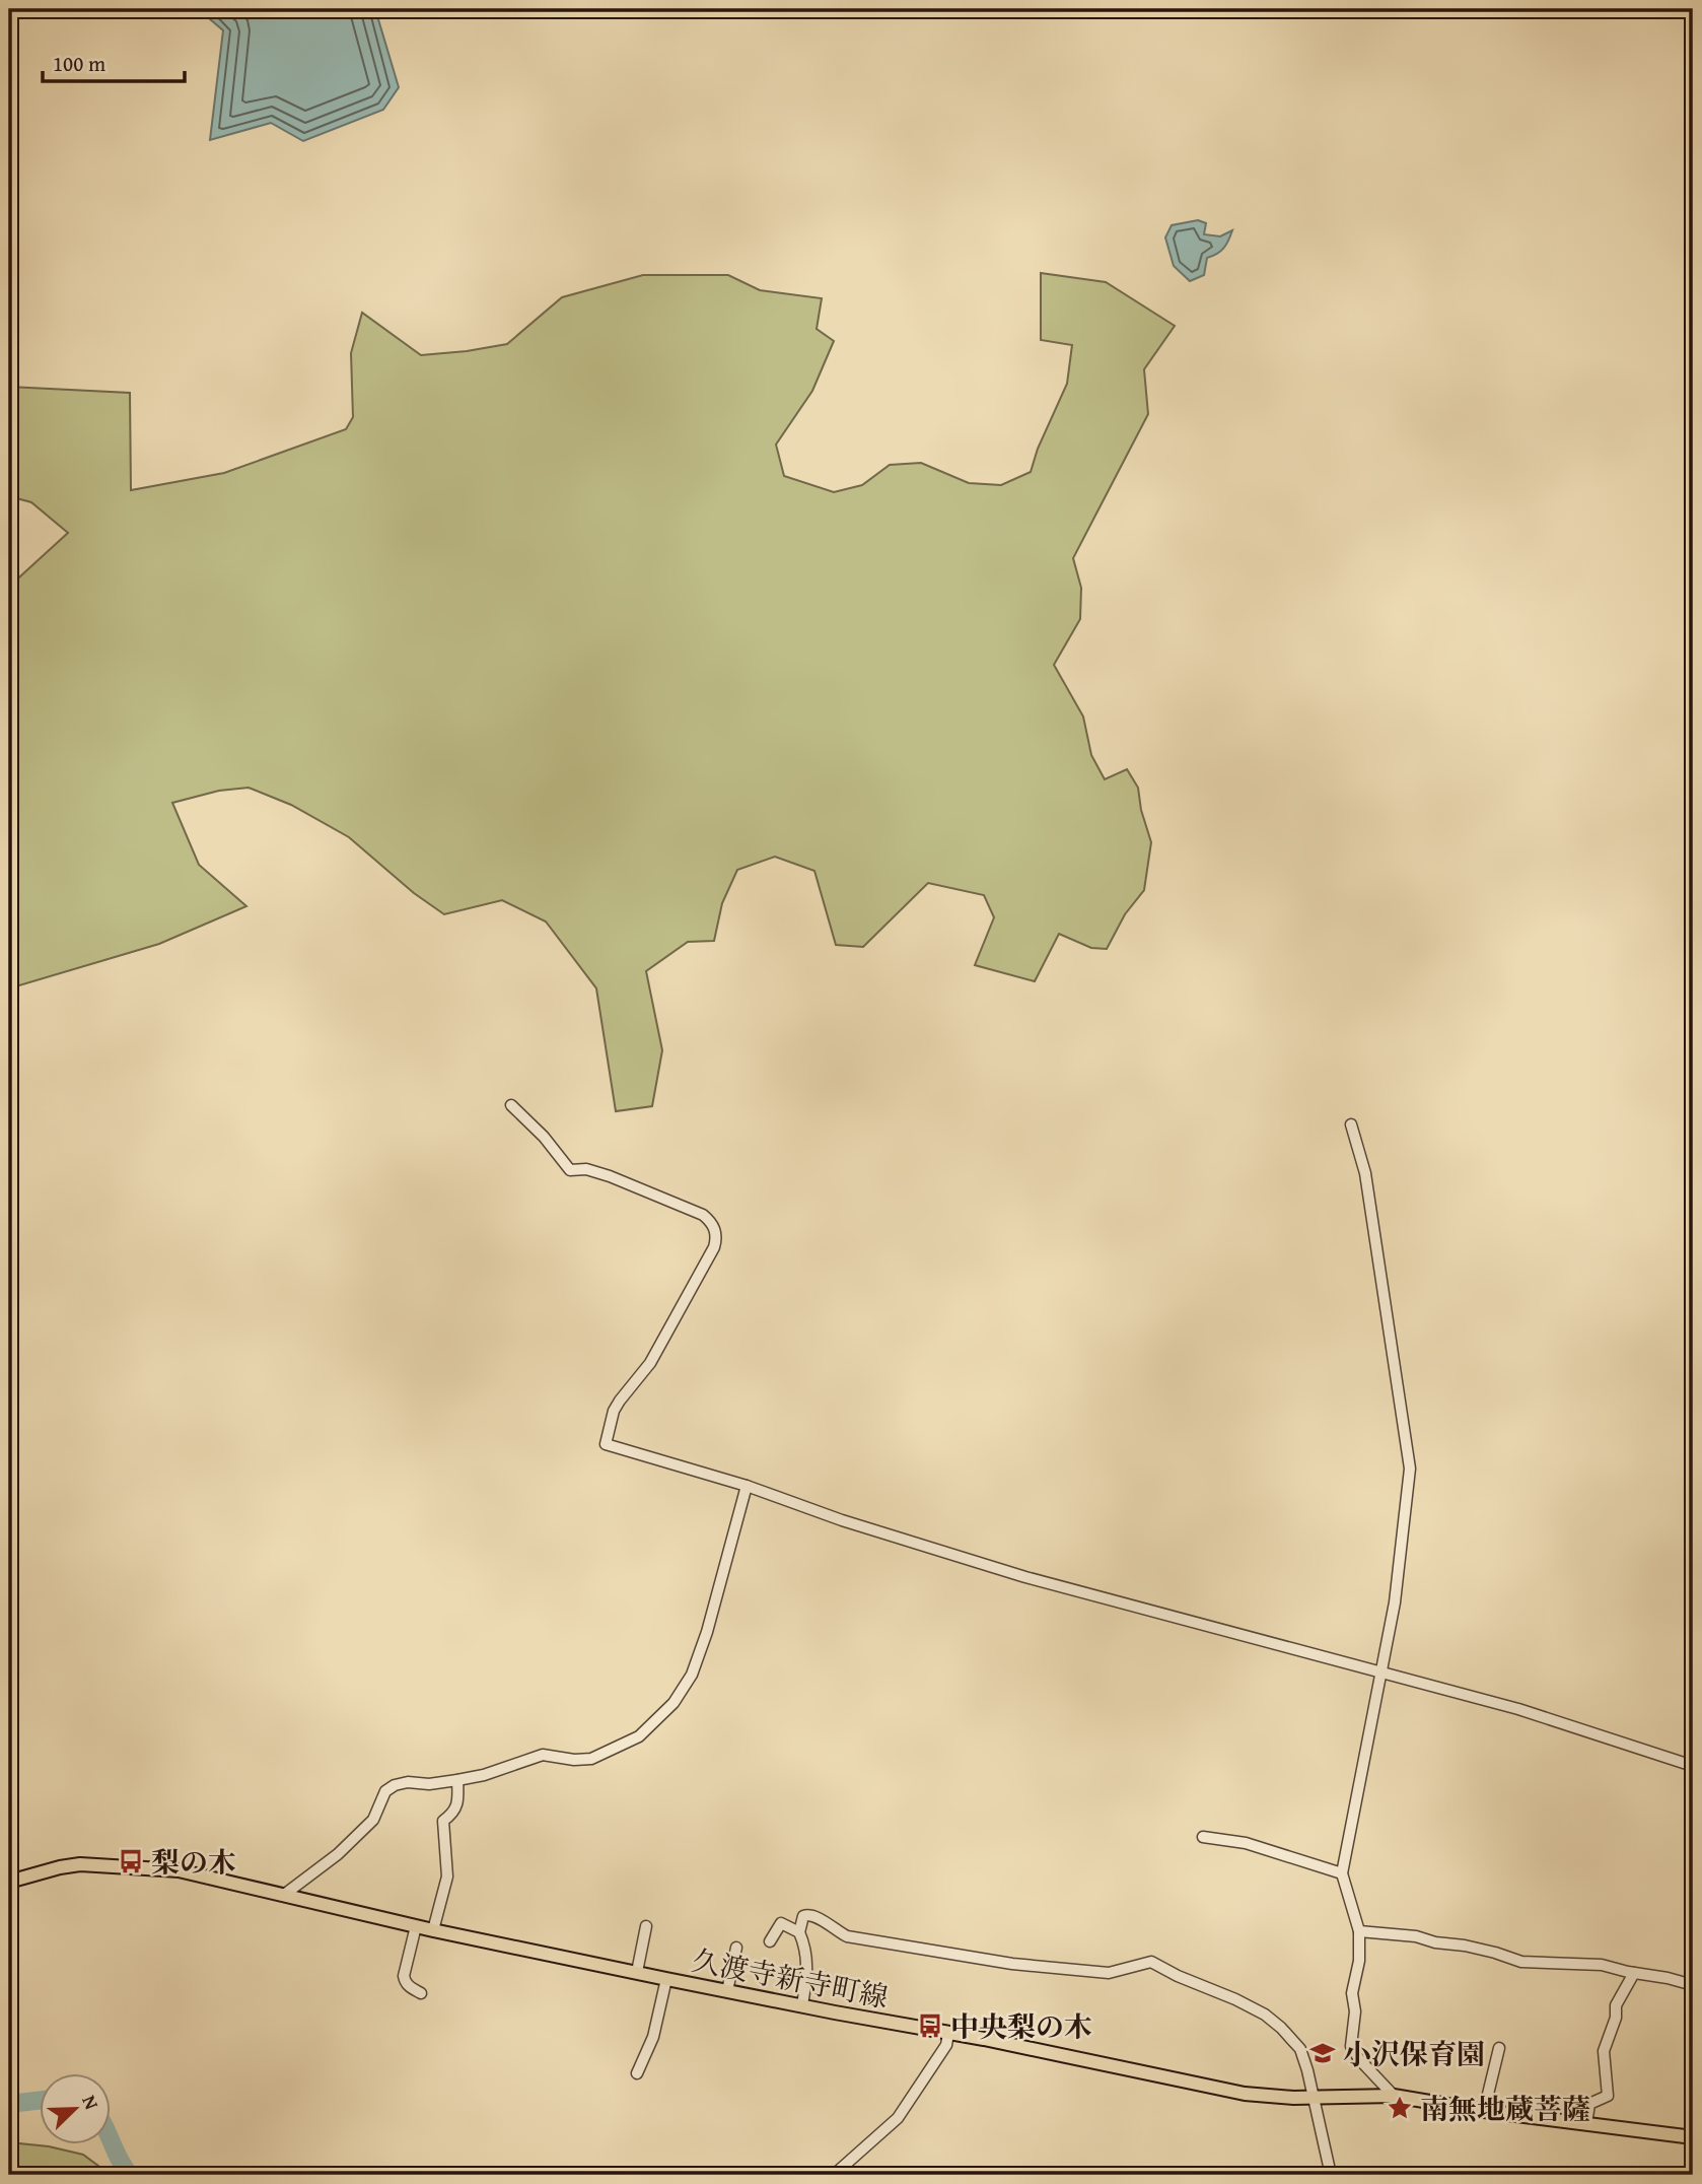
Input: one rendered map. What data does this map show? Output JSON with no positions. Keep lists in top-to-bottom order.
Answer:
{
  "streets": {
    "main road": ["久渡寺新寺町線"]
  },
  "places": {
    "bus stop": ["梨の木", "中央梨の木"],
    "school or university": ["小沢保育園"],
    "place": ["南無地蔵菩薩"]
  },
  "scale_bar": "100 m",
  "north": "top right"
}
